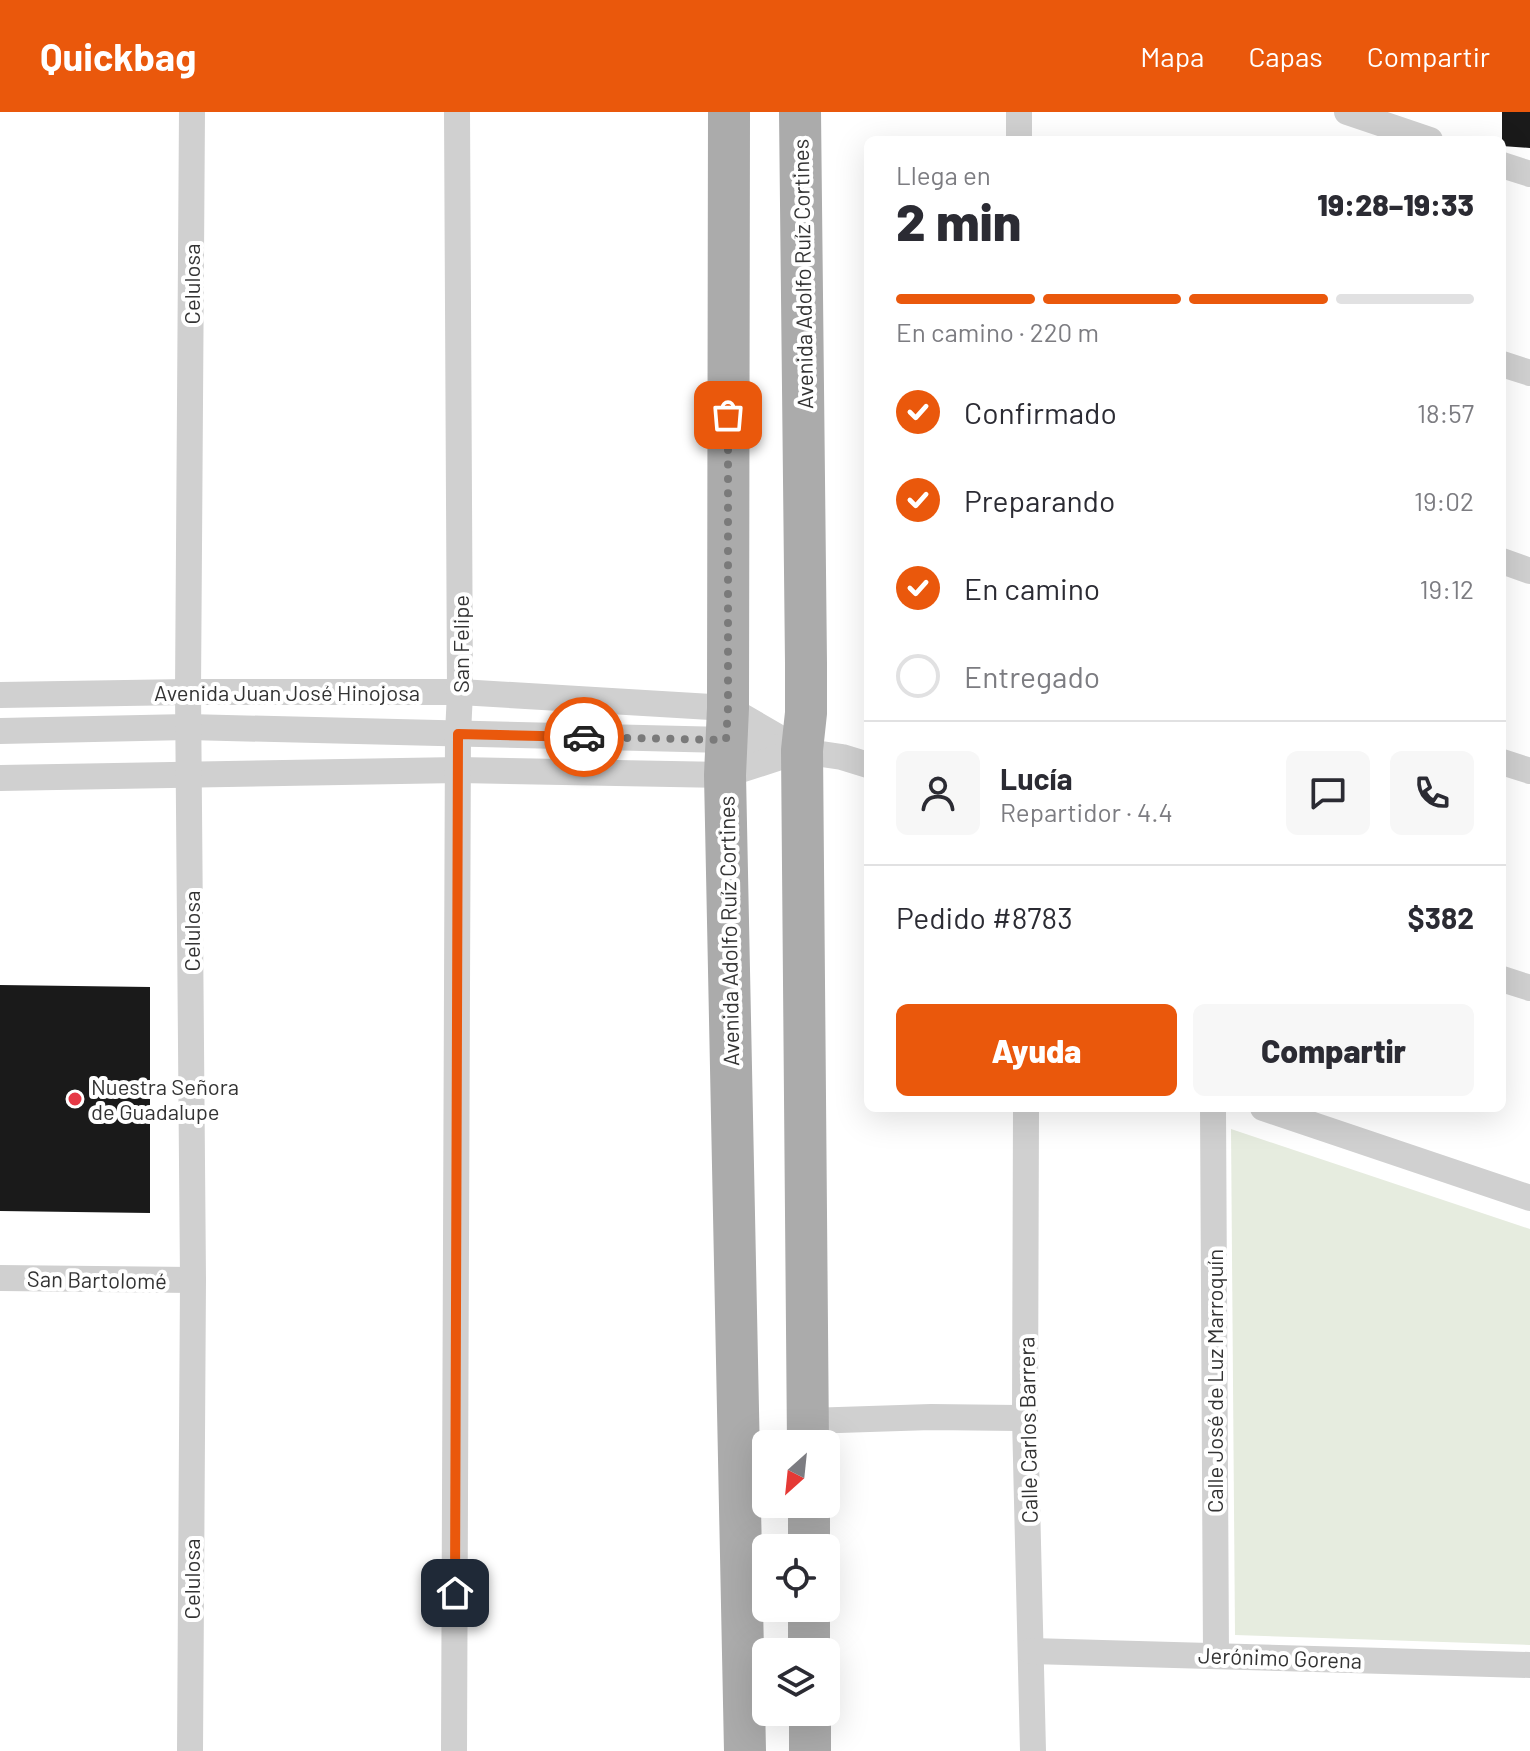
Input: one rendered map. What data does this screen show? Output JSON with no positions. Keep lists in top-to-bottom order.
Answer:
{
  "streets": {
    "main road": ["Avenida Adolfo Ruíz Cortines"],
    "street": [
      "Celulosa",
      "San Felipe",
      "Avenida Juan José Hinojosa",
      "San Bartolomé",
      "Calle José de Luz Marroquín",
      "Calle Carlos Barrera",
      "Jerónimo Gorena"
    ]
  },
  "crossings": [
    ["Avenida Adolfo Ruíz Cortines", "Avenida Juan José Hinojosa"],
    ["Celulosa", "Avenida Juan José Hinojosa"],
    ["Celulosa", "San Bartolomé"],
    ["San Felipe", "Avenida Juan José Hinojosa"],
    ["Calle José de Luz Marroquín", "Jerónimo Gorena"],
    ["Calle Carlos Barrera", "Jerónimo Gorena"]
  ],
  "places": ["Nuestra Señora de Guadalupe"],
  "north": "bottom left",
  "page": {
    "header": "Quickbag",
    "nav": ["Mapa", "Capas", "Compartir"],
    "heading": ["2 min", "Llega en", "19:28–19:33"],
    "panel": [
      "Lucía",
      "Repartidor · 4.4",
      "Pedido #8783",
      "$382"
    ],
    "bar": "En camino · 220 m",
    "list": [
      ["Confirmado", "18:57"],
      ["Preparando", "19:02"],
      ["En camino", "19:12"],
      "Entregado"
    ],
    "buttons": ["Ayuda", "Compartir"]
  }
}
